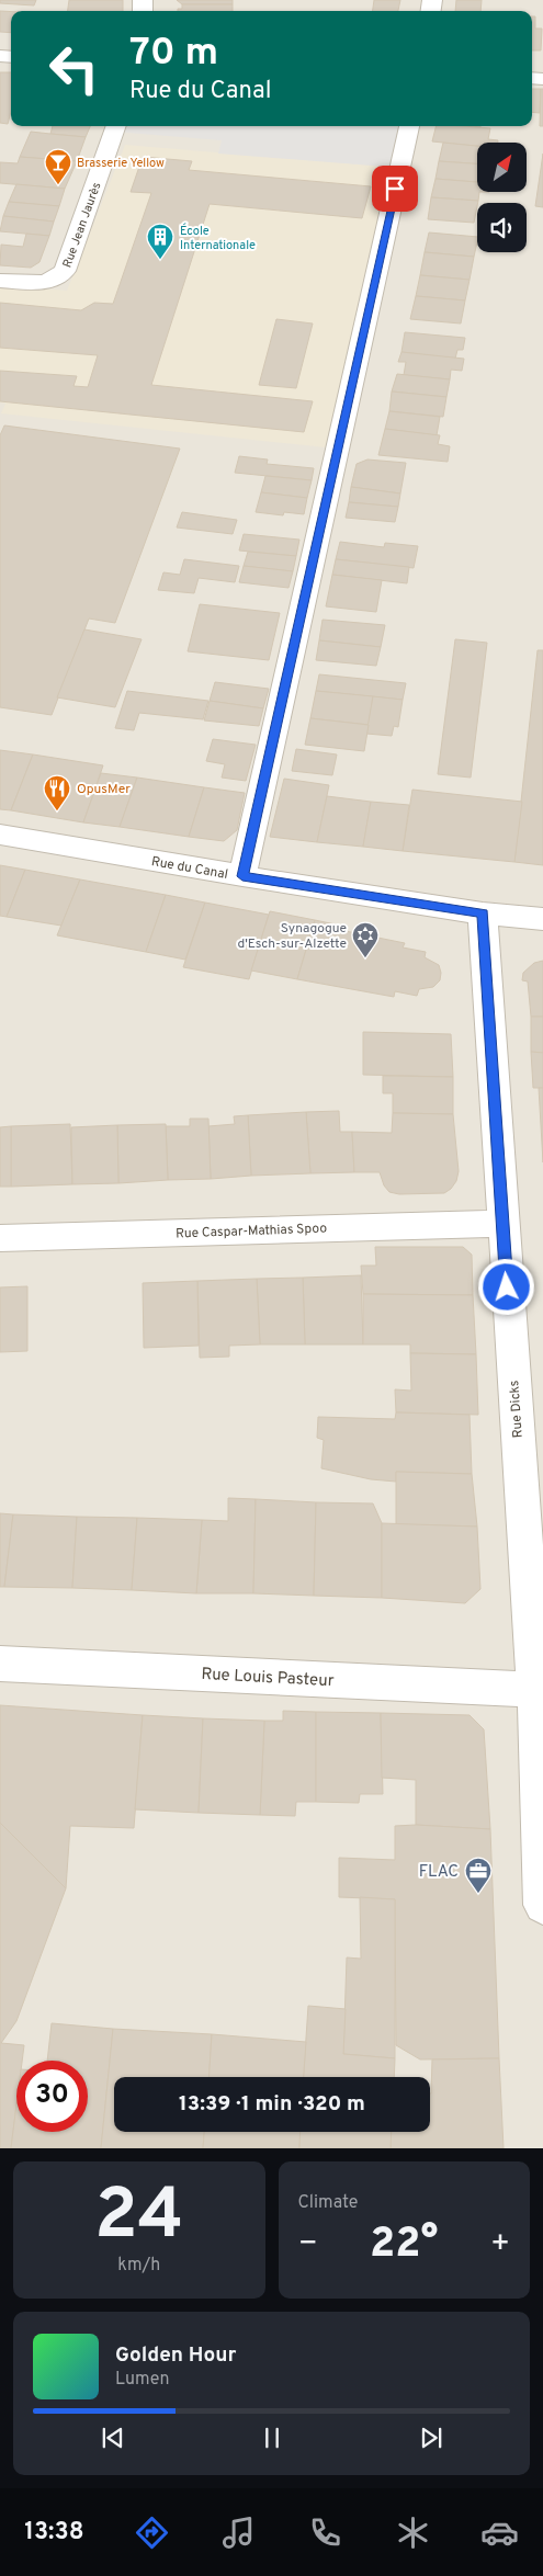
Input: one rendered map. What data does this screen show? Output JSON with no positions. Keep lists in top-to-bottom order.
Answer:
{
  "streets": {
    "street": [
      "Rue Jean Jaurès",
      "Rue du Canal",
      "Rue Caspar-Mathias Spoo",
      "Rue Dicks",
      "Rue Louis Pasteur"
    ]
  },
  "crossings": [
    ["Rue du Canal", "Rue Dicks"],
    ["Rue Caspar-Mathias Spoo", "Rue Dicks"],
    ["Rue Dicks", "Rue Louis Pasteur"]
  ],
  "places": {
    "bar": ["Brasserie Yellow"],
    "building": ["École Internationale"],
    "restaurant": ["OpusMer"],
    "synagogue": ["Synagogue d'Esch-sur-Alzette"],
    "office": ["FLAC"]
  },
  "north": "top right",
  "page": {
    "turn": ["70 m", "Rue du Canal"],
    "limit": "30",
    "trip": "13:39 · 1 min · 320 m",
    "tile": [
      ["24", "km/h"],
      "Climate"
    ],
    "heat": ["−", "22°", "+"],
    "song": ["Golden Hour", "Lumen"],
    "tabs": "13:38"
  }
}
